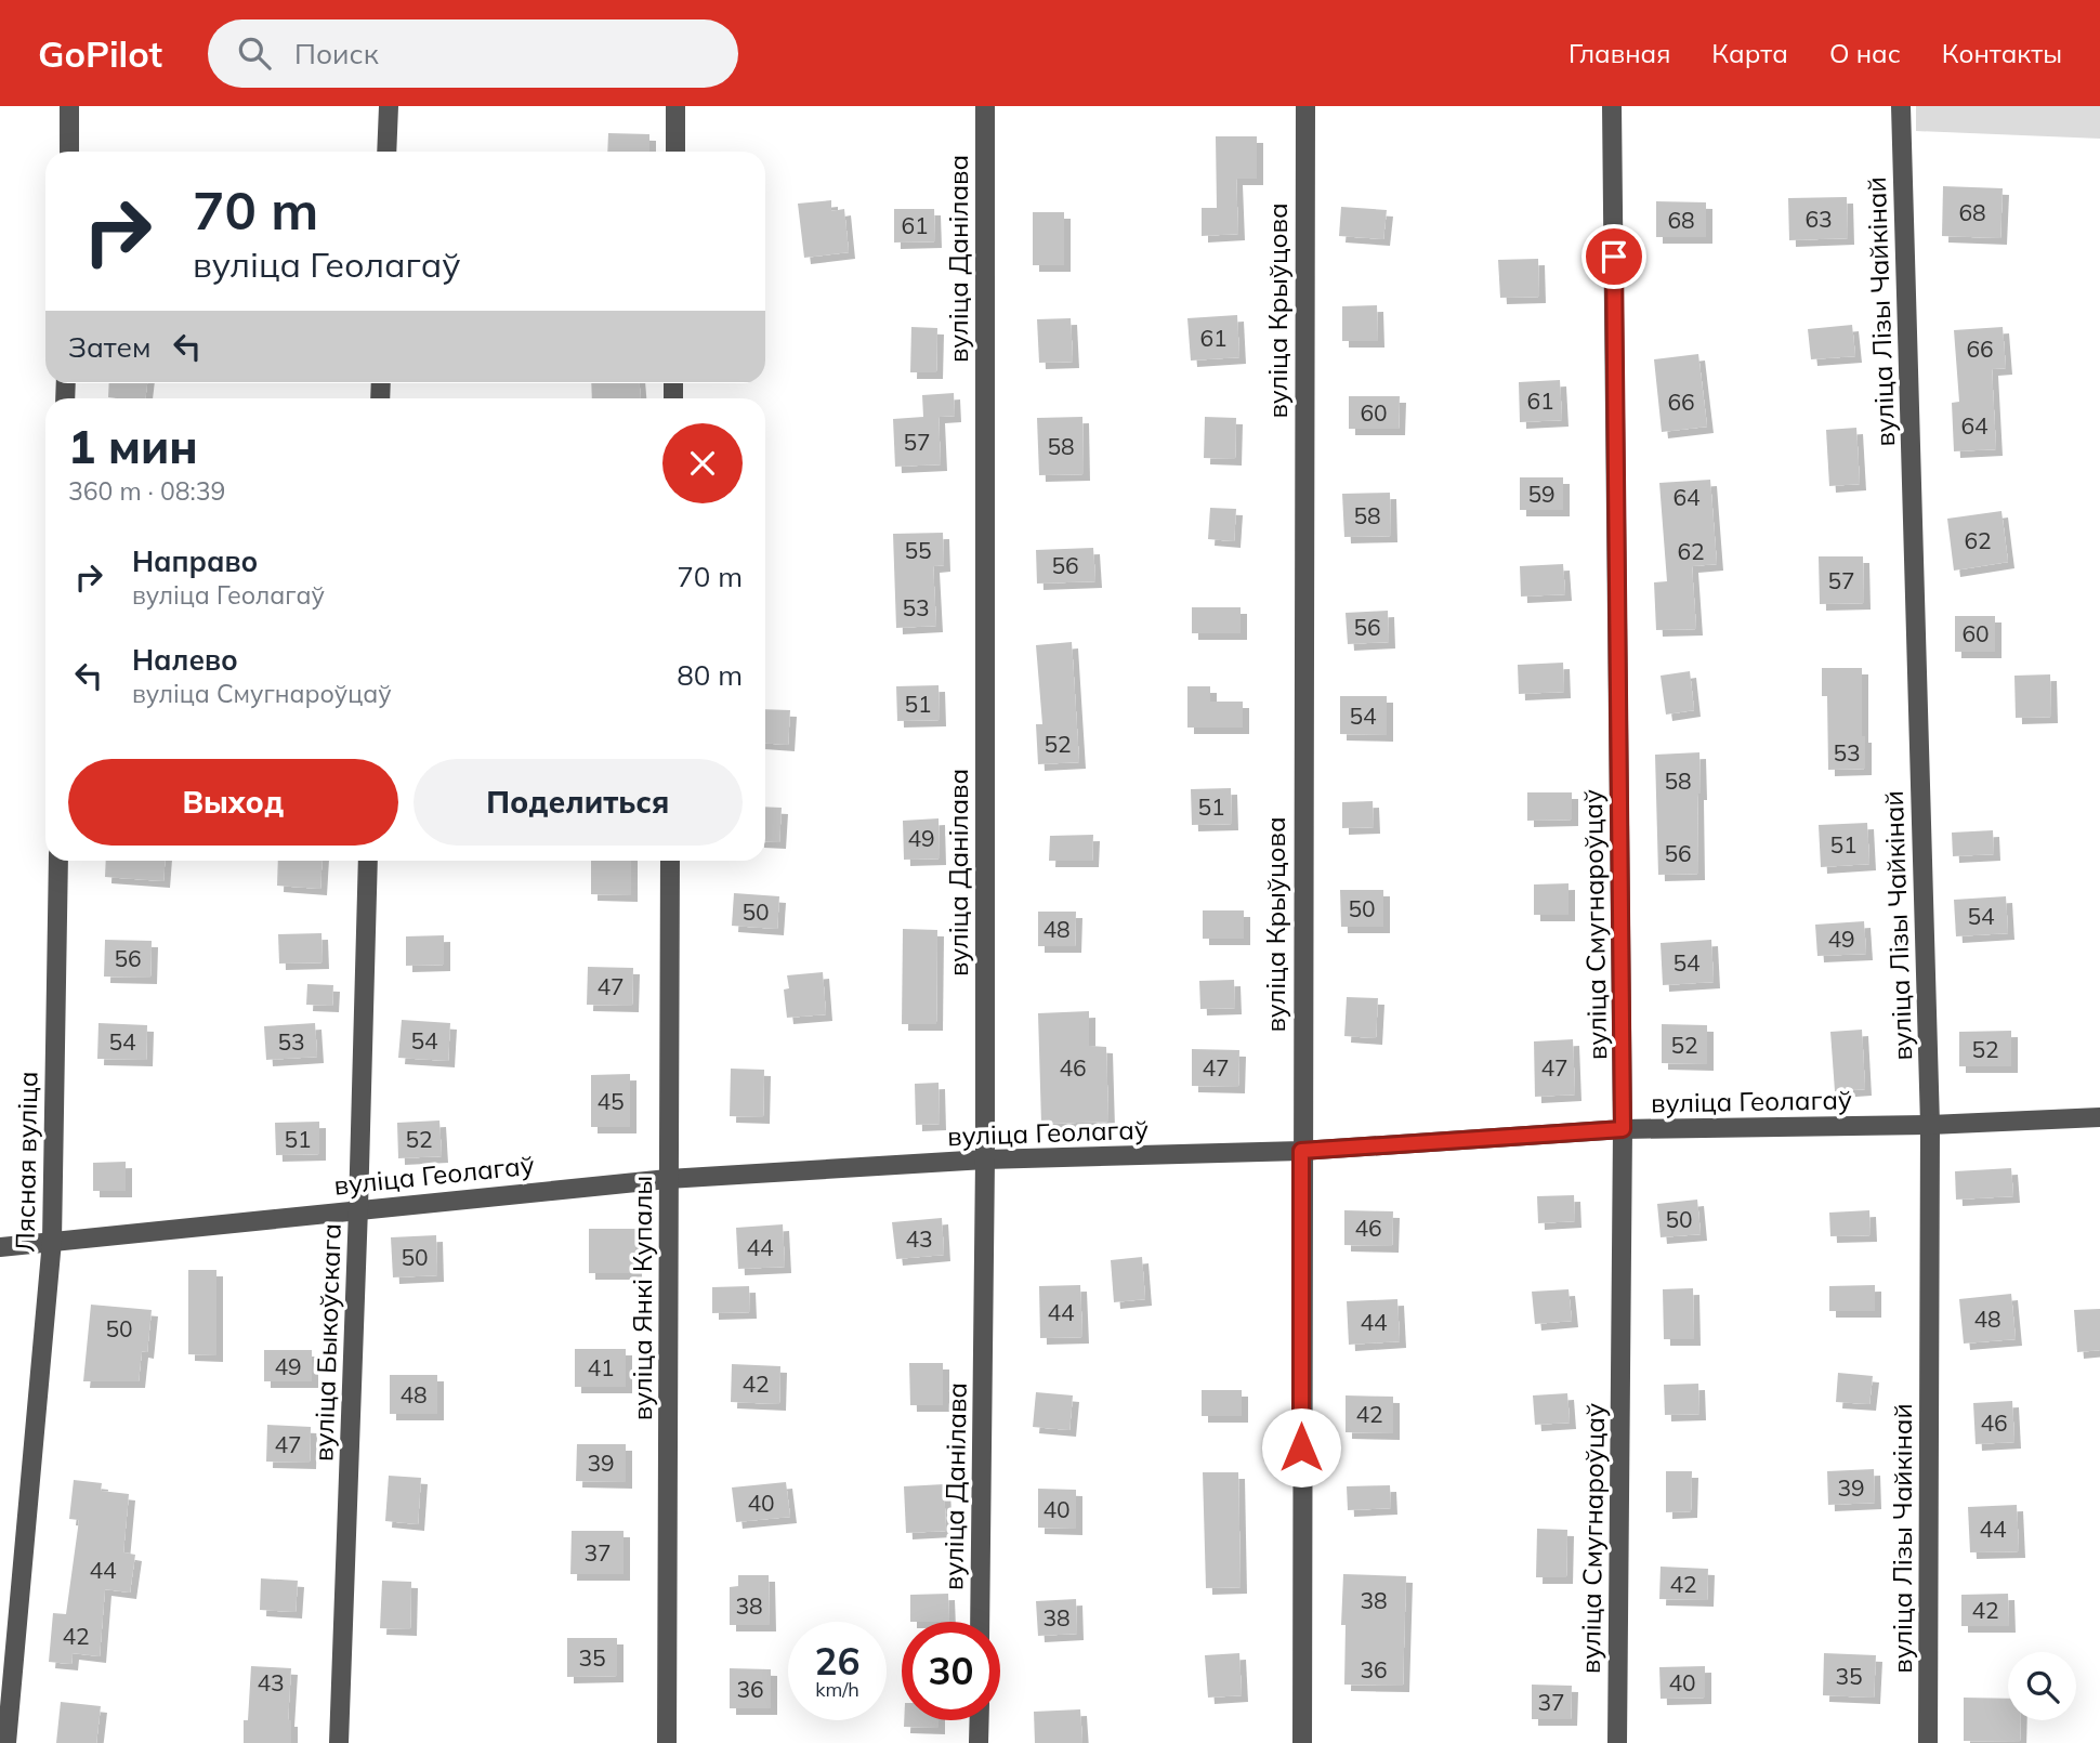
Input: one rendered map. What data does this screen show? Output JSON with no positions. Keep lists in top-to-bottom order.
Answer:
{
  "streets": {
    "street": [
      "вуліца Данілава",
      "вуліца Крыўцова",
      "вуліца Лізы Чайкінай",
      "вуліца Смугнароўцаў",
      "вуліца Геолагаў",
      "Лясная вуліца",
      "вуліца Янкі Купалы",
      "вуліца Быкоўскага"
    ]
  },
  "crossings": [
    ["вуліца Данілава", "вуліца Геолагаў"],
    ["вуліца Крыўцова", "вуліца Геолагаў"],
    ["вуліца Лізы Чайкінай", "вуліца Геолагаў"],
    ["вуліца Смугнароўцаў", "вуліца Геолагаў"],
    ["вуліца Геолагаў", "Лясная вуліца"],
    ["вуліца Геолагаў", "вуліца Янкі Купалы"],
    ["вуліца Геолагаў", "вуліца Быкоўскага"]
  ],
  "house_numbers": [
    "68",
    "63",
    "68",
    "61",
    "61",
    "66",
    "61",
    "66",
    "60",
    "64",
    "57",
    "58",
    "59",
    "64",
    "58",
    "62",
    "55",
    "62",
    "56",
    "57",
    "53",
    "56",
    "60",
    "51",
    "54",
    "52",
    "53",
    "58",
    "51",
    "49",
    "51",
    "56",
    "50",
    "50",
    "54",
    "48",
    "49",
    "56",
    "54",
    "47",
    "54",
    "54",
    "53",
    "52",
    "52",
    "46",
    "47",
    "47",
    "45",
    "51",
    "52",
    "50",
    "46",
    "43",
    "44",
    "50",
    "44",
    "48",
    "44",
    "50",
    "49",
    "41",
    "42",
    "48",
    "42",
    "46",
    "47",
    "39",
    "39",
    "40",
    "40",
    "44",
    "37",
    "44",
    "42",
    "38",
    "38",
    "42",
    "38",
    "42",
    "35",
    "36",
    "35",
    "43",
    "40",
    "36",
    "37"
  ],
  "page": {
    "header": "GoPilot",
    "search": "Поиск",
    "nav": [
      "Главная",
      "Карта",
      "О нас",
      "Контакты"
    ],
    "turn": ["70 m", "вуліца Геолагаў"],
    "then": "Затем",
    "heading": ["1 мин", "360 m · 08:39"],
    "list": [
      {
        "name": "Направо",
        "note": "вуліца Геолагаў",
        "value": "70 m"
      },
      {
        "name": "Налево",
        "note": "вуліца Смугнароўцаў",
        "value": "80 m"
      }
    ],
    "buttons": ["Выход", "Поделиться"],
    "speed": "26 km/h",
    "limit": "30"
  }
}
